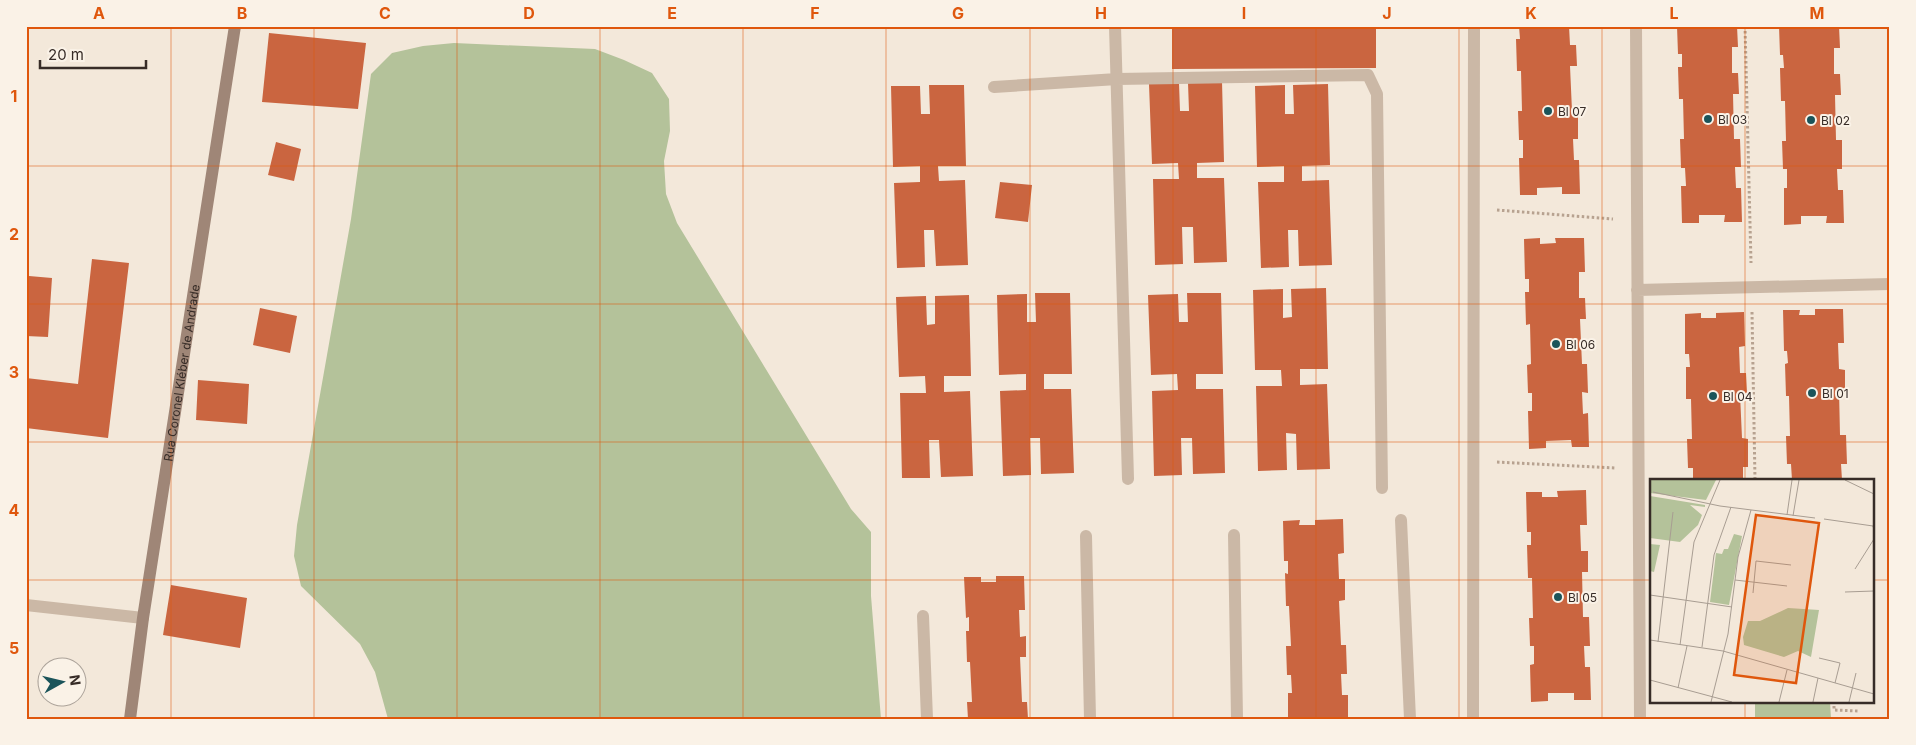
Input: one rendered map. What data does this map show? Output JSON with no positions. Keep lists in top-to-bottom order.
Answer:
{
  "streets": {
    "main road": ["Rua Coronel Kléber de Andrade"]
  },
  "places": [
    "Bl 07",
    "Bl 03",
    "Bl 02",
    "Bl 06",
    "Bl 01",
    "Bl 04",
    "Bl 05"
  ],
  "scale_bar": "20 m",
  "north": "right",
  "grid": {
    "columns": [
      "A",
      "B",
      "C",
      "D",
      "E",
      "F",
      "G",
      "H",
      "I",
      "J",
      "K",
      "L",
      "M"
    ],
    "rows": [
      "1",
      "2",
      "3",
      "4",
      "5"
    ]
  }
}
